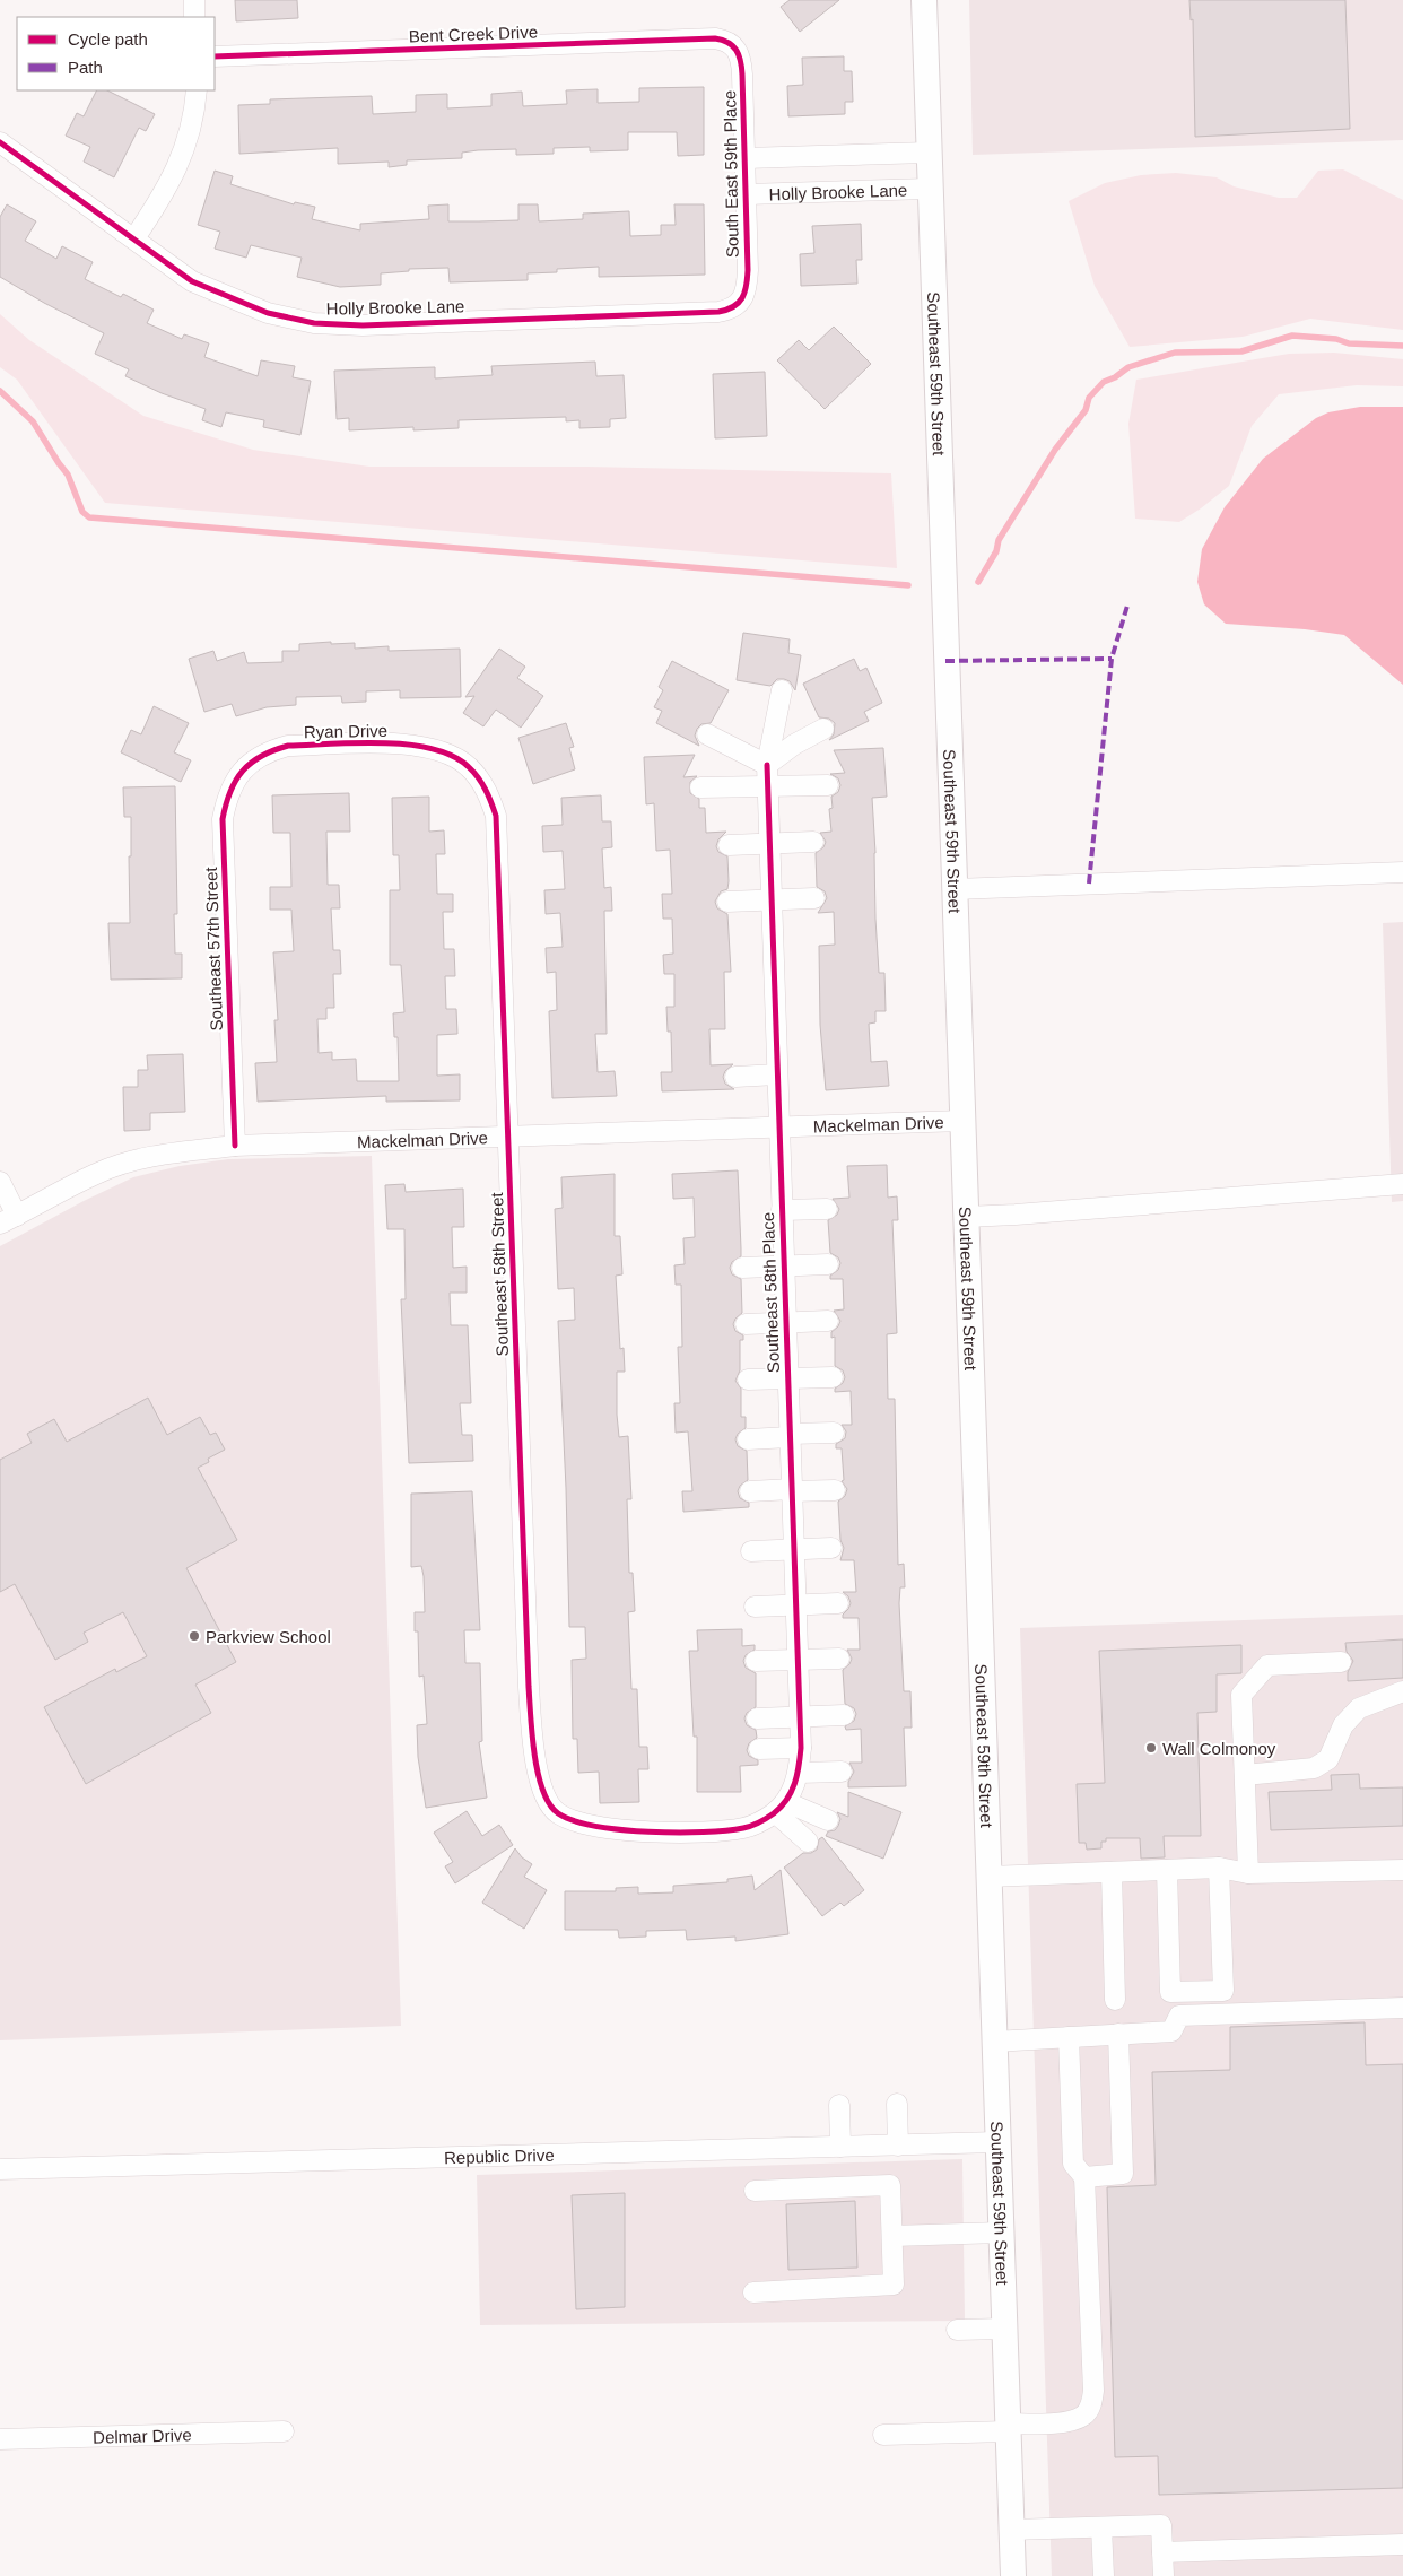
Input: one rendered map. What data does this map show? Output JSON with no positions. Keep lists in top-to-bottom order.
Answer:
{
  "streets": {
    "main road": ["Southeast 59th Street"],
    "street": [
      "Bent Creek Drive",
      "South East 59th Place",
      "Holly Brooke Lane",
      "Ryan Drive",
      "Southeast 57th Street",
      "Mackelman Drive",
      "Southeast 58th Street",
      "Southeast 58th Place",
      "Republic Drive",
      "Delmar Drive"
    ]
  },
  "crossings": [
    ["Bent Creek Drive", "South East 59th Place"],
    ["South East 59th Place", "Holly Brooke Lane"],
    ["Holly Brooke Lane", "Southeast 59th Street"],
    ["Southeast 59th Street", "Mackelman Drive"],
    ["Southeast 59th Street", "Republic Drive"],
    ["Ryan Drive", "Southeast 57th Street"],
    ["Ryan Drive", "Southeast 58th Street"],
    ["Southeast 57th Street", "Mackelman Drive"],
    ["Mackelman Drive", "Southeast 58th Street"],
    ["Mackelman Drive", "Southeast 58th Place"],
    ["Southeast 58th Street", "Southeast 58th Place"]
  ],
  "places": ["Parkview School", "Wall Colmonoy"],
  "legend": ["Cycle path", "Path"]
}
